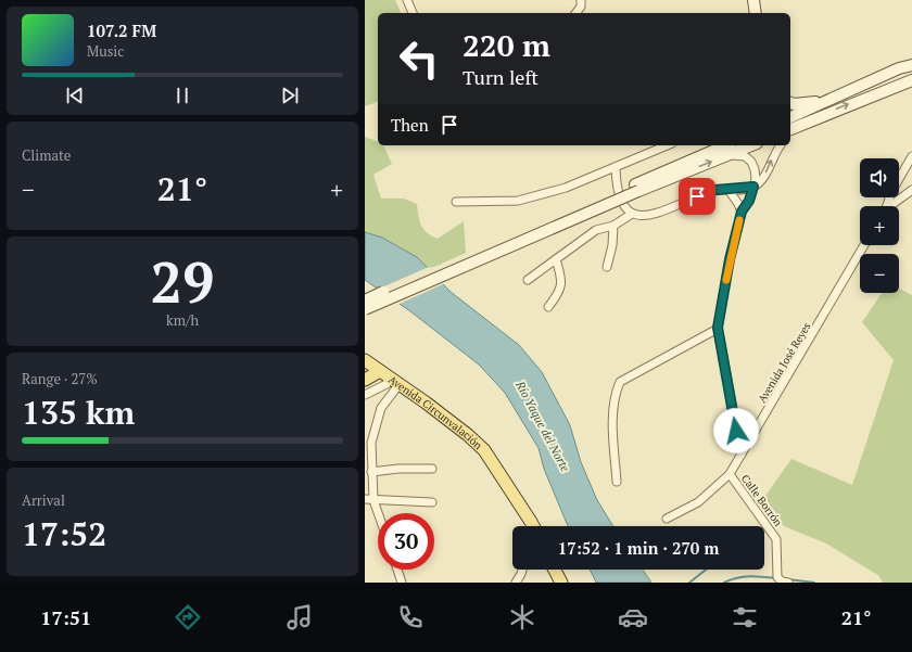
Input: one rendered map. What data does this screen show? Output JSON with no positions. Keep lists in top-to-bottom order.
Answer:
{
  "streets": {
    "main road": ["Avenida Circunvalación"],
    "street": ["Avenida José Reyes", "Calle Borrón"]
  },
  "crossings": [
    ["Avenida José Reyes", "Calle Borrón"]
  ],
  "water": ["Río Yaque del Norte"],
  "page": {
    "turn": ["220 m", "Turn left"],
    "song": ["107.2 FM", "Music"],
    "then": "Then",
    "tile": [
      "Climate",
      ["29", "km/h"],
      ["Range · 27%", "135 km"],
      ["Arrival", "17:52"]
    ],
    "map_buttons": ["+", "−"],
    "heat": ["−", "21°", "+"],
    "limit": "30",
    "trip": "17:52 · 1 min · 270 m",
    "tabs": ["17:51", "21°"]
  }
}
